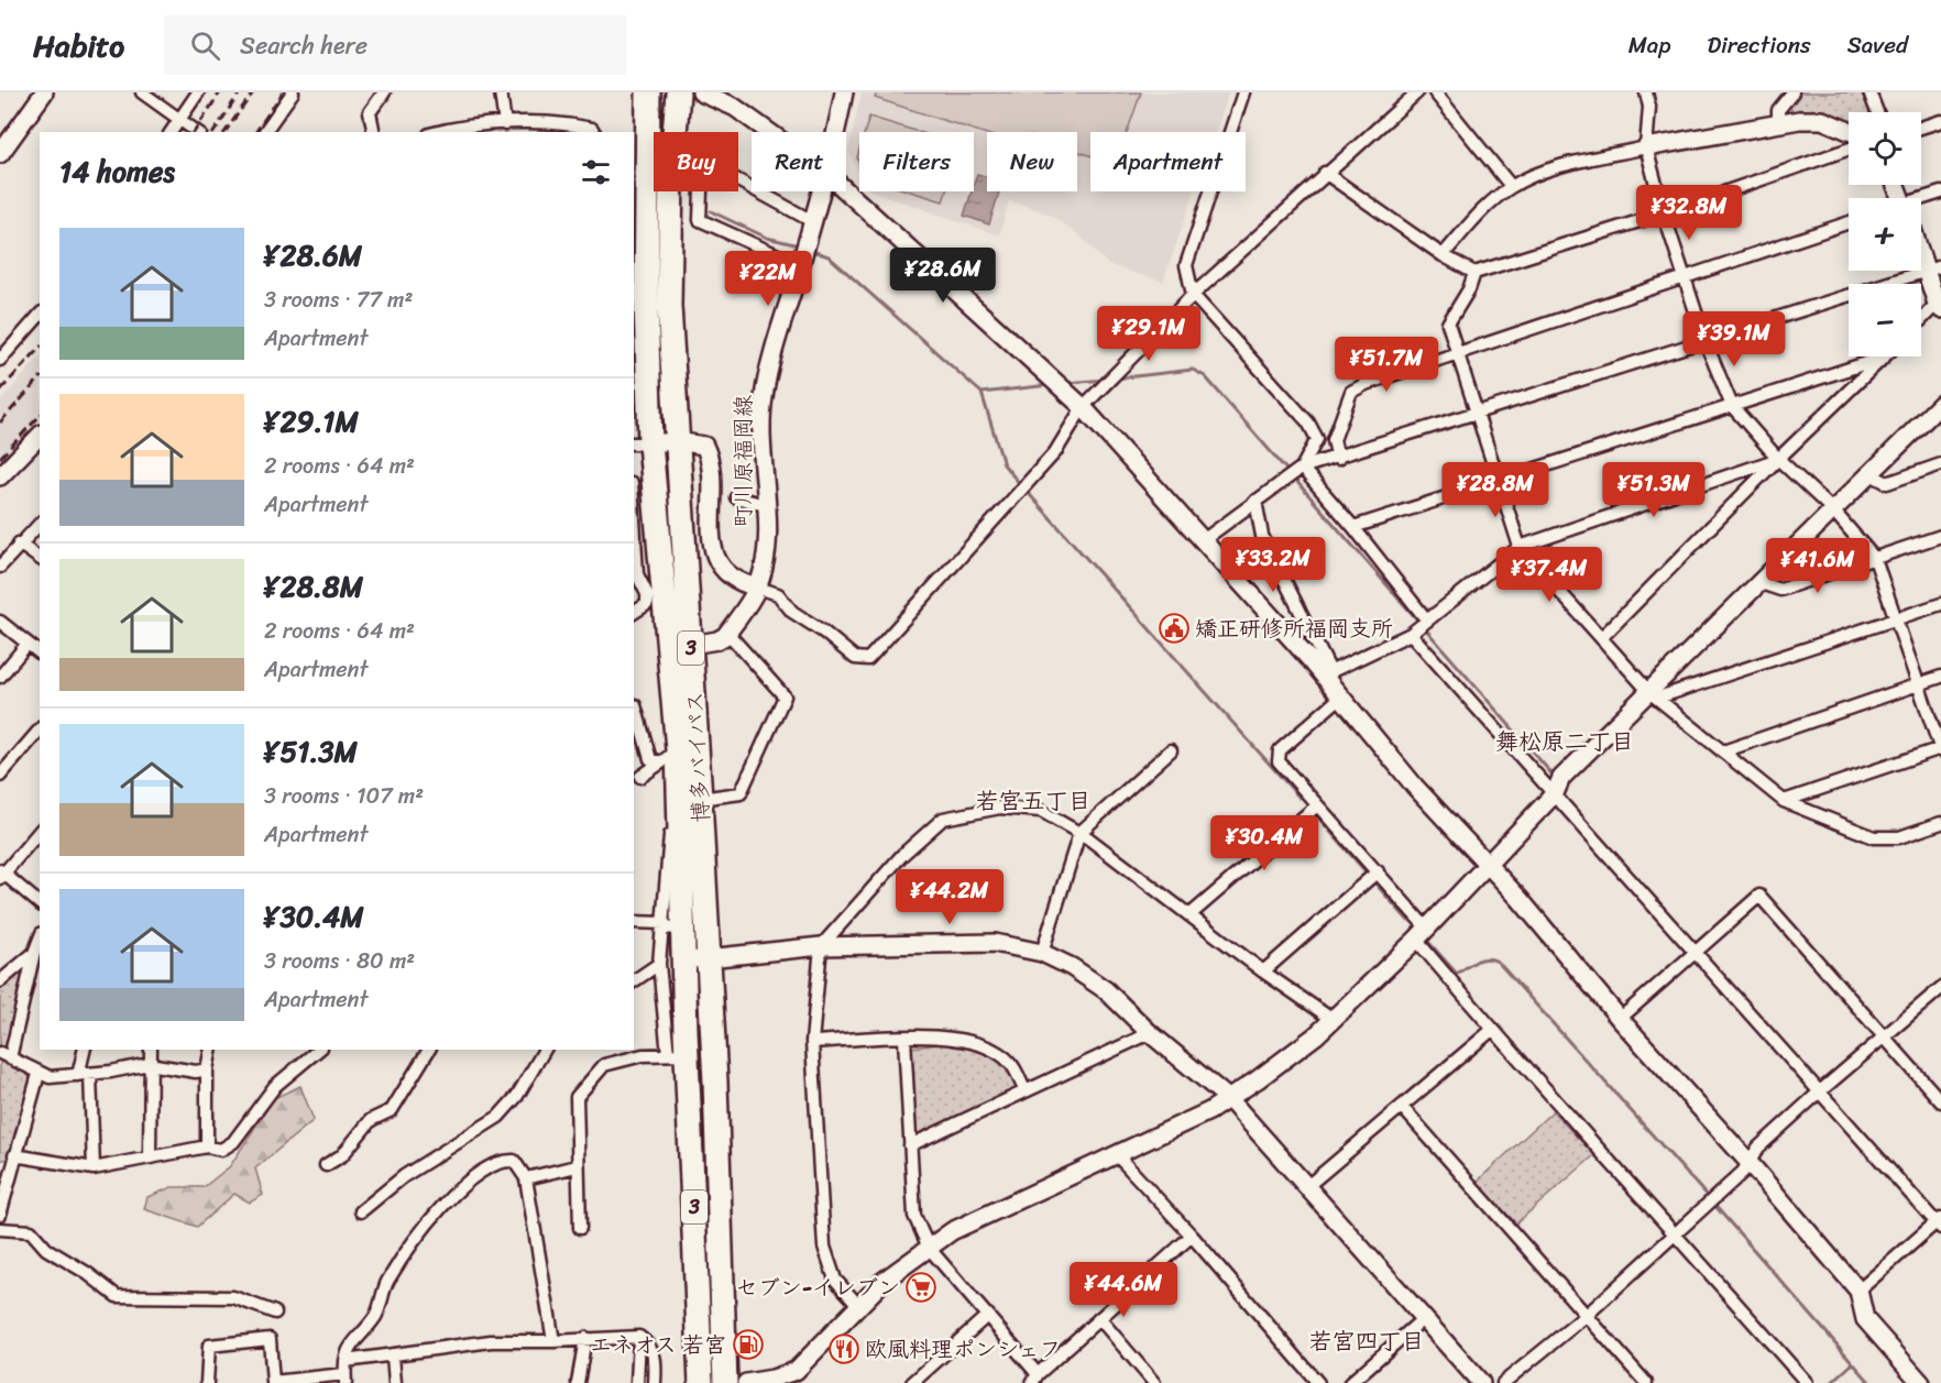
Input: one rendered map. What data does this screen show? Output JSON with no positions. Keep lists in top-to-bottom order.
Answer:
{
  "streets": {
    "highway": ["3", "博多バイパス"],
    "street": ["町川原福岡線"]
  },
  "districts": ["舞松原二丁目", "若宮五丁目", "若宮四丁目"],
  "places": {
    "public building": ["矯正研修所福岡支所"],
    "supermarket": ["セブン-イレブン"],
    "fuel station": ["エネオス 若宮"],
    "restaurant": ["欧風料理ポンシェフ"]
  },
  "page": {
    "header": "Habito",
    "search": "Search here",
    "nav": ["Map", "Directions", "Saved"],
    "map_buttons": ["+", "−"],
    "chip": [
      "Buy",
      "Rent",
      "Filters",
      "New",
      "Apartment"
    ],
    "heading": "14 homes",
    "price": [
      "¥32.8M",
      "¥28.6M",
      "¥22M",
      "¥29.1M",
      "¥39.1M",
      "¥51.7M",
      "¥28.8M",
      "¥51.3M",
      "¥33.2M",
      "¥41.6M",
      "¥37.4M",
      "¥30.4M",
      "¥44.2M",
      "¥44.6M"
    ],
    "list": [
      {
        "name": "¥28.6M",
        "note": "3 rooms · 77 m² · Apartment"
      },
      {
        "name": "¥29.1M",
        "note": "2 rooms · 64 m² · Apartment"
      },
      {
        "name": "¥28.8M",
        "note": "2 rooms · 64 m² · Apartment"
      },
      {
        "name": "¥51.3M",
        "note": "3 rooms · 107 m² · Apartment"
      },
      {
        "name": "¥30.4M",
        "note": "3 rooms · 80 m² · Apartment"
      }
    ]
  }
}
